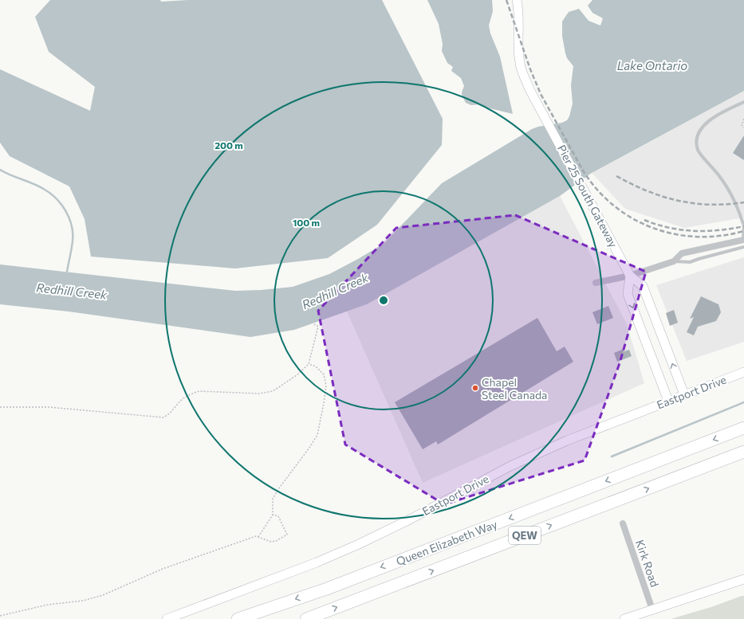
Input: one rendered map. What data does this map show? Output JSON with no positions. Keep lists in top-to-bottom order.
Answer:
{
  "streets": {
    "highway": ["QEW", "Queen Elizabeth Way"],
    "street": ["Pier 25 South Gateway", "Eastport Drive", "Kirk Road"]
  },
  "crossings": [
    ["Pier 25 South Gateway", "Eastport Drive"]
  ],
  "water": ["Lake Ontario", "Redhill Creek"],
  "places": ["Chapel Steel Canada"],
  "rings": ["200 m", "100 m"]
}
